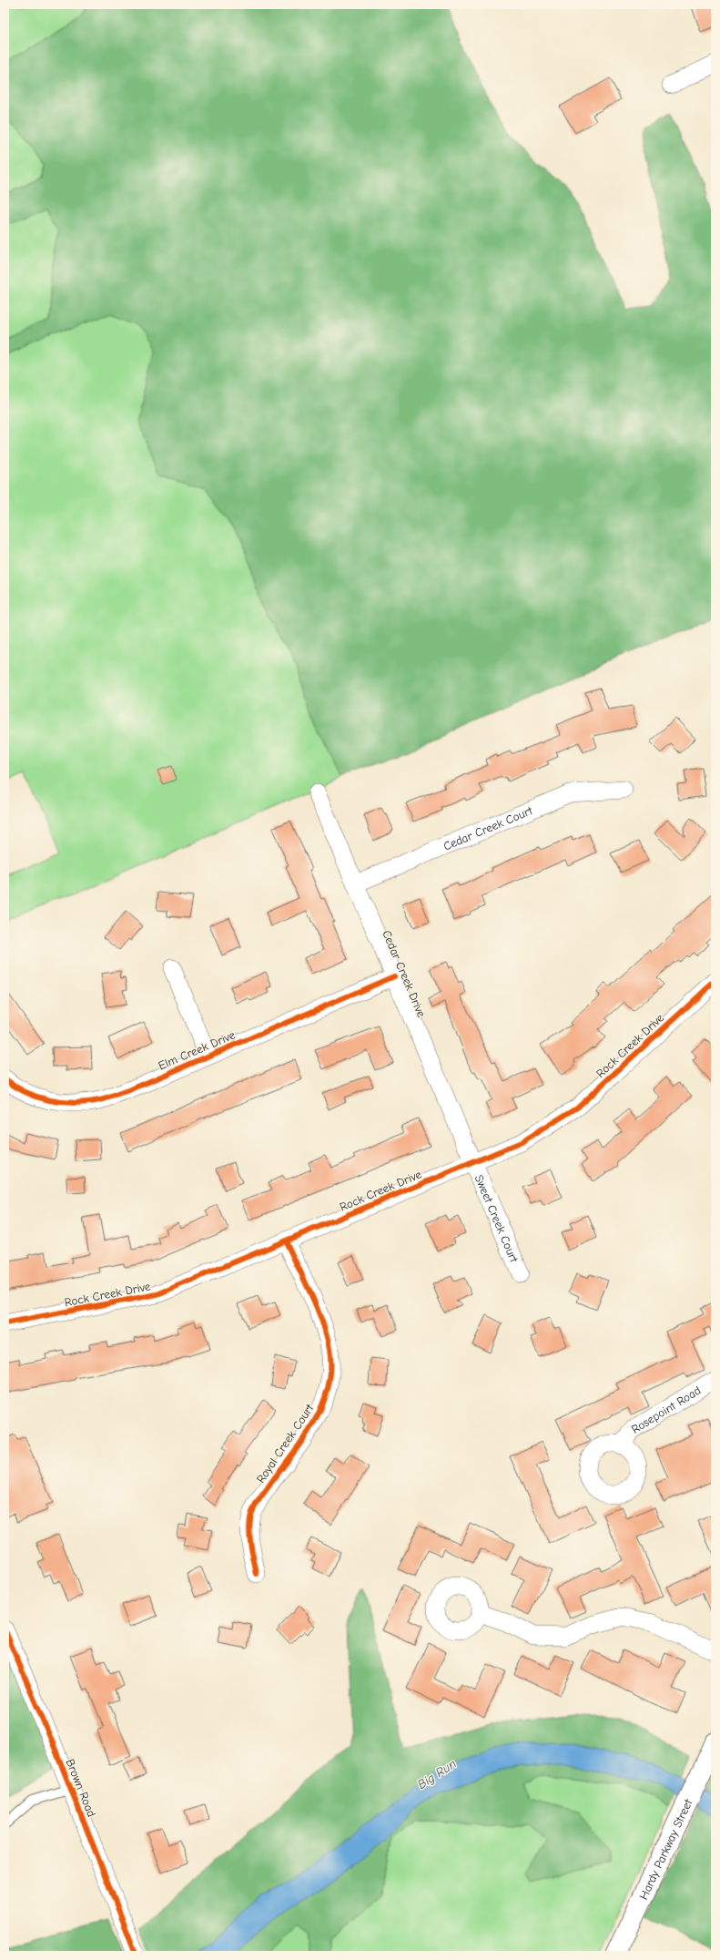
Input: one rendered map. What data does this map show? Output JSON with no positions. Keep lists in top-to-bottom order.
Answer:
{
  "streets": {
    "main road": ["Hardy Parkway Street"],
    "street": [
      "Cedar Creek Court",
      "Cedar Creek Drive",
      "Rock Creek Drive",
      "Elm Creek Drive",
      "Sweet Creek Court",
      "Rosepoint Road",
      "Royal Creek Court",
      "Brown Road"
    ]
  },
  "crossings": [
    ["Cedar Creek Court", "Cedar Creek Drive"],
    ["Cedar Creek Drive", "Rock Creek Drive"],
    ["Cedar Creek Drive", "Elm Creek Drive"],
    ["Cedar Creek Drive", "Sweet Creek Court"],
    ["Rock Creek Drive", "Sweet Creek Court"],
    ["Rock Creek Drive", "Royal Creek Court"]
  ],
  "water": ["Big Run"]
}
